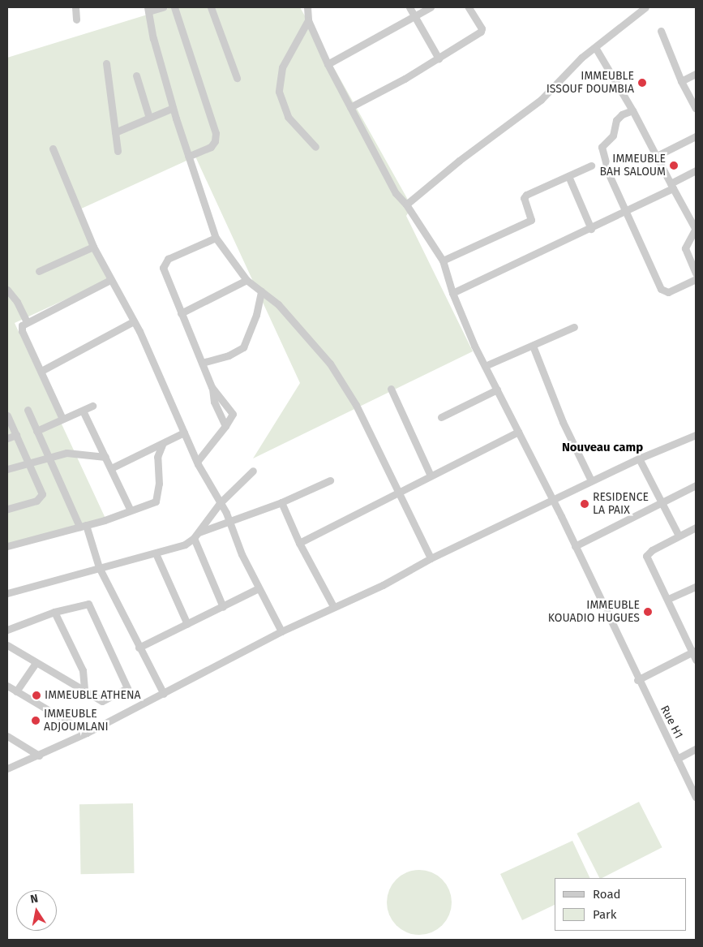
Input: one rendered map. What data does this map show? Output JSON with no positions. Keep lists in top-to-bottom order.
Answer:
{
  "streets": {
    "street": ["Rue H1"]
  },
  "districts": ["Nouveau camp"],
  "places": [
    "IMMEUBLE ISSOUF DOUMBIA",
    "IMMEUBLE BAH SALOUM",
    "RESIDENCE LA PAIX",
    "IMMEUBLE KOUADIO HUGUES",
    "IMMEUBLE ATHENA",
    "IMMEUBLE ADJOUMLANI"
  ],
  "legend": ["Road", "Park"],
  "north": "top"
}
